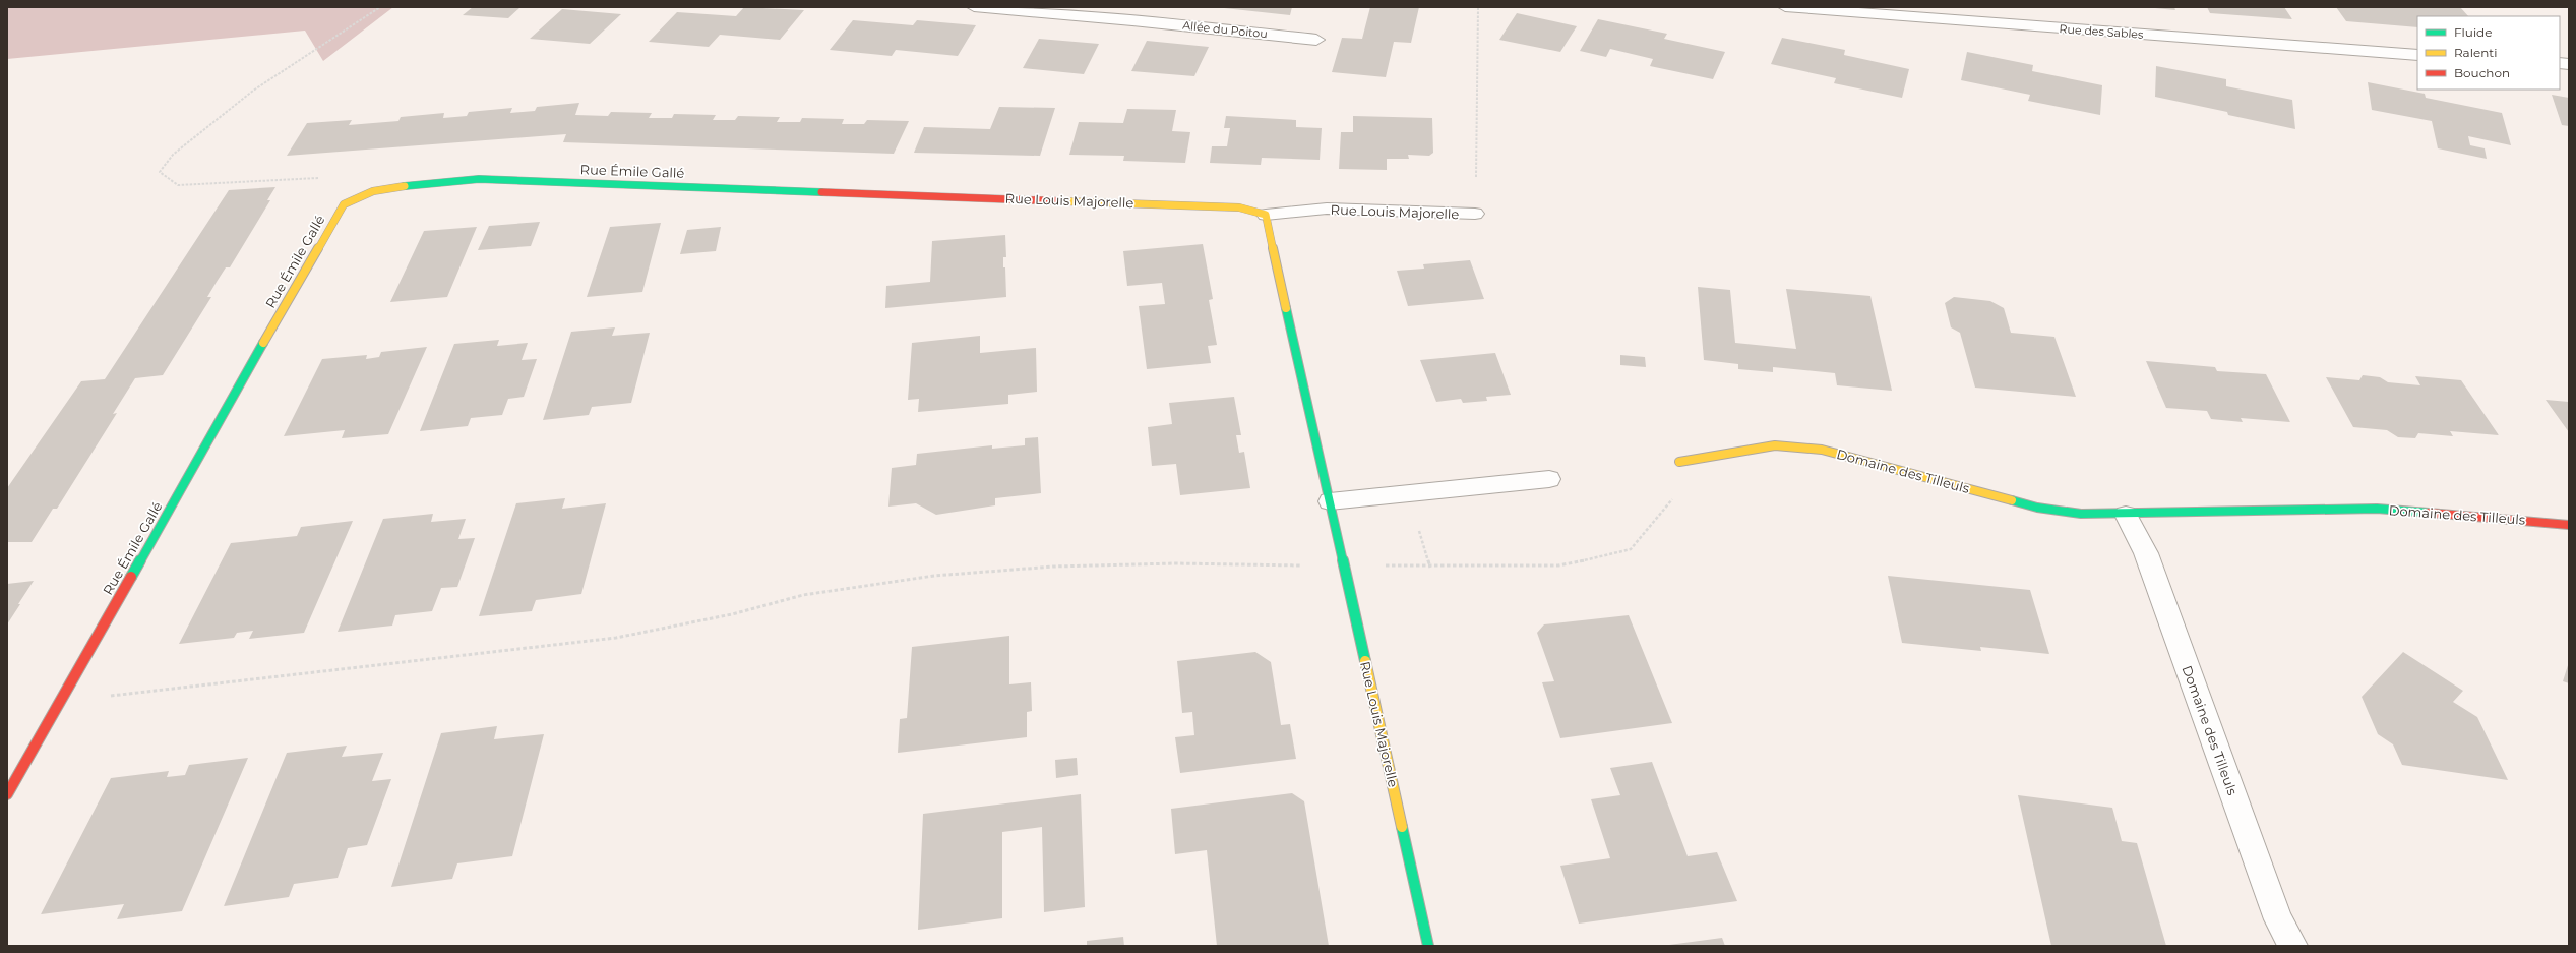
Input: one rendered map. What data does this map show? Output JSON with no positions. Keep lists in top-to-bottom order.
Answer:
{
  "streets": {
    "street": [
      "Allée du Poitou",
      "Rue des Sables",
      "Rue Émile Gallé",
      "Rue Louis Majorelle",
      "Domaine des Tilleuls"
    ]
  },
  "crossings": [
    ["Rue Émile Gallé", "Rue Louis Majorelle"]
  ],
  "legend": ["Fluide", "Ralenti", "Bouchon"]
}
